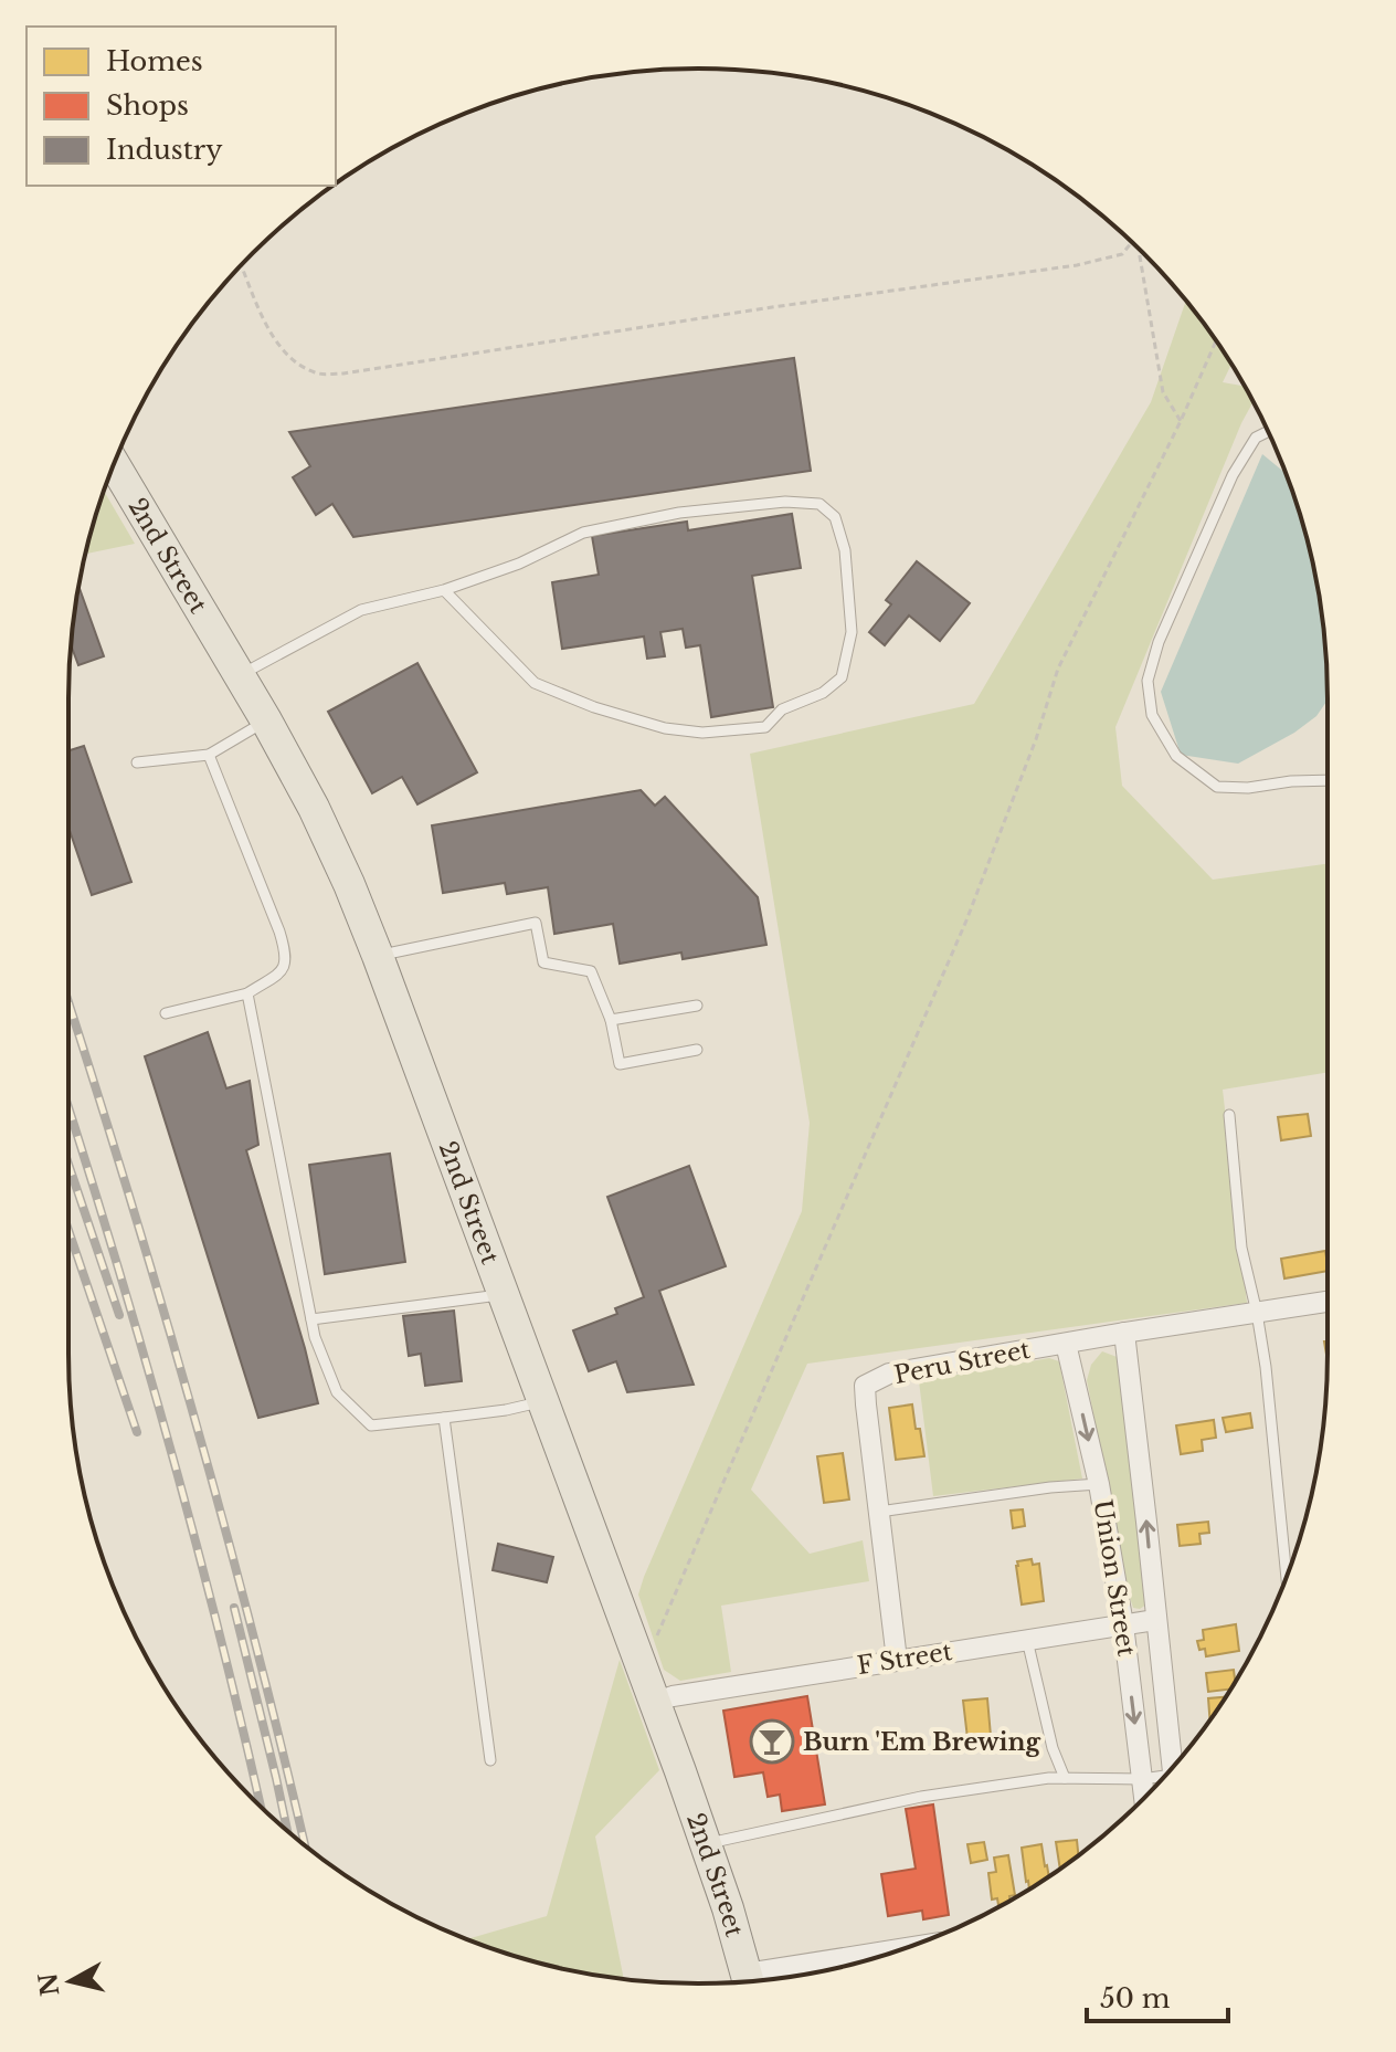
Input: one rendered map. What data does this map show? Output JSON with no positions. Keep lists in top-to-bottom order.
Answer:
{
  "streets": {
    "main road": ["2nd Street"],
    "street": ["Peru Street", "Union Street", "F Street"]
  },
  "crossings": [
    ["2nd Street", "F Street"],
    ["Peru Street", "Union Street"],
    ["Peru Street", "F Street"],
    ["Union Street", "F Street"]
  ],
  "places": {
    "bar": ["Burn 'Em Brewing"]
  },
  "legend": ["Homes", "Shops", "Industry"],
  "scale_bar": "50 m",
  "north": "left"
}
